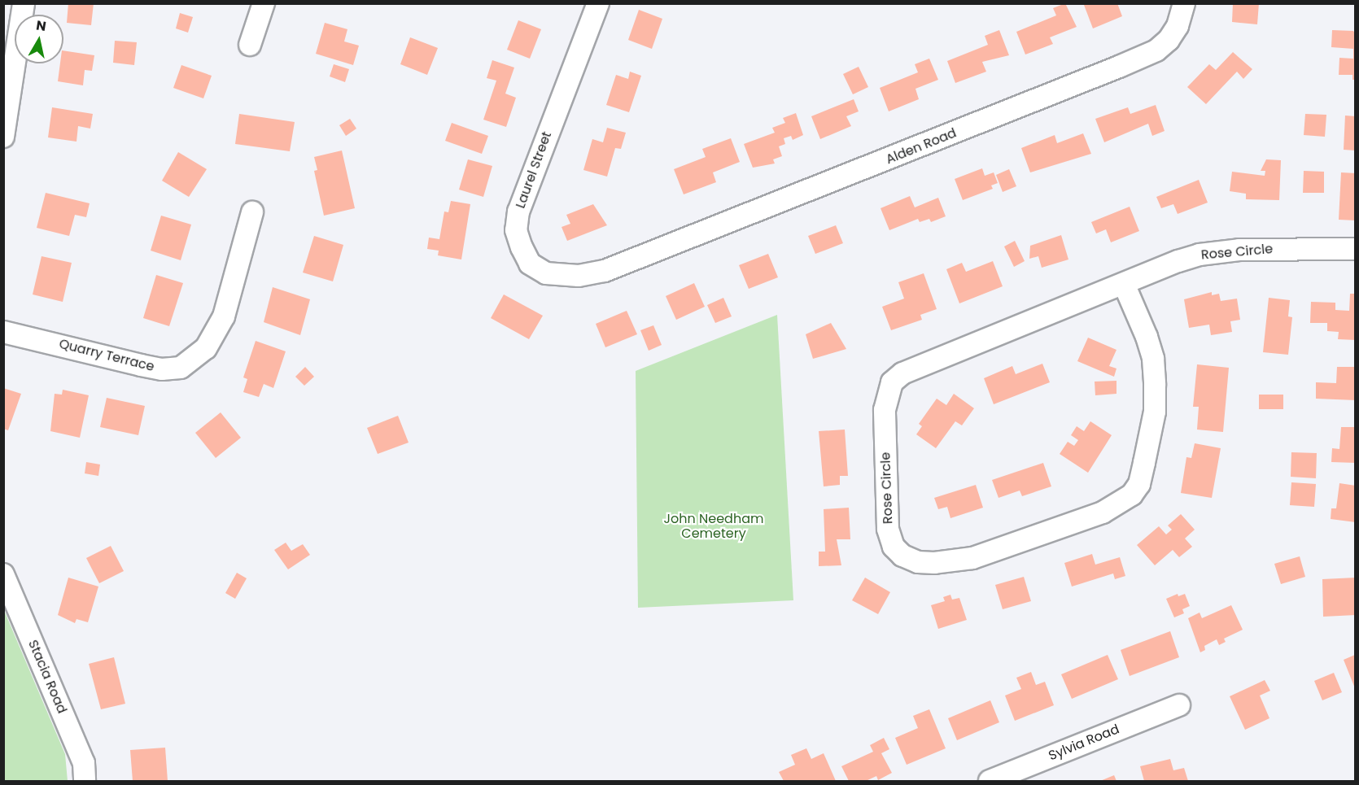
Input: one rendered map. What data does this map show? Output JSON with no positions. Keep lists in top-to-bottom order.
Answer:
{
  "streets": {
    "street": [
      "Alden Road",
      "Laurel Street",
      "Rose Circle",
      "Quarry Terrace",
      "Stacia Road",
      "Sylvia Road"
    ]
  },
  "crossings": [
    ["Alden Road", "Laurel Street"]
  ],
  "parks": ["John Needham Cemetery"],
  "north": "top"
}
